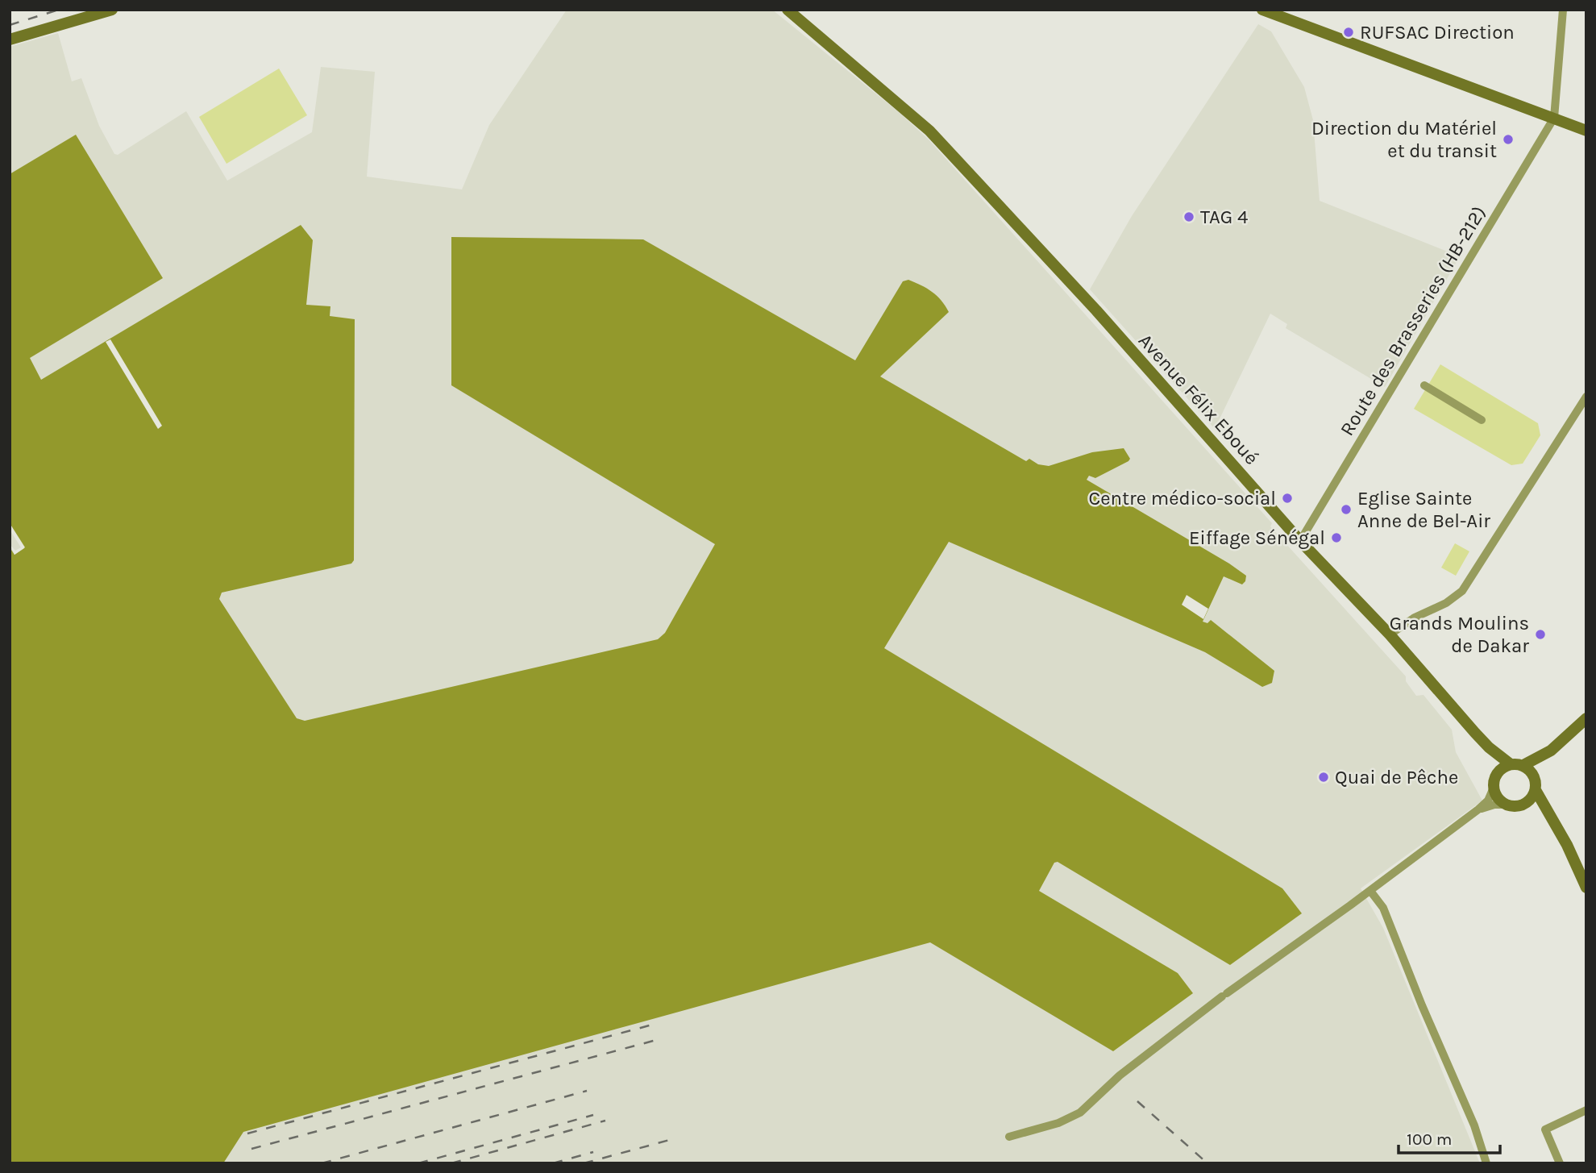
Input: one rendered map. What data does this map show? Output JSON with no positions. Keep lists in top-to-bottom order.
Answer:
{
  "streets": {
    "street": ["Route des Brasseries (HB-212)", "Avenue Félix Eboué"]
  },
  "crossings": [
    ["Route des Brasseries (HB-212)", "Avenue Félix Eboué"]
  ],
  "places": [
    "RUFSAC Direction",
    "Direction du Matériel et du transit",
    "TAG 4",
    "Centre médico-social",
    "Eglise Sainte Anne de Bel-Air",
    "Eiffage Sénégal",
    "Grands Moulins de Dakar",
    "Quai de Pêche"
  ],
  "scale_bar": "100 m"
}
